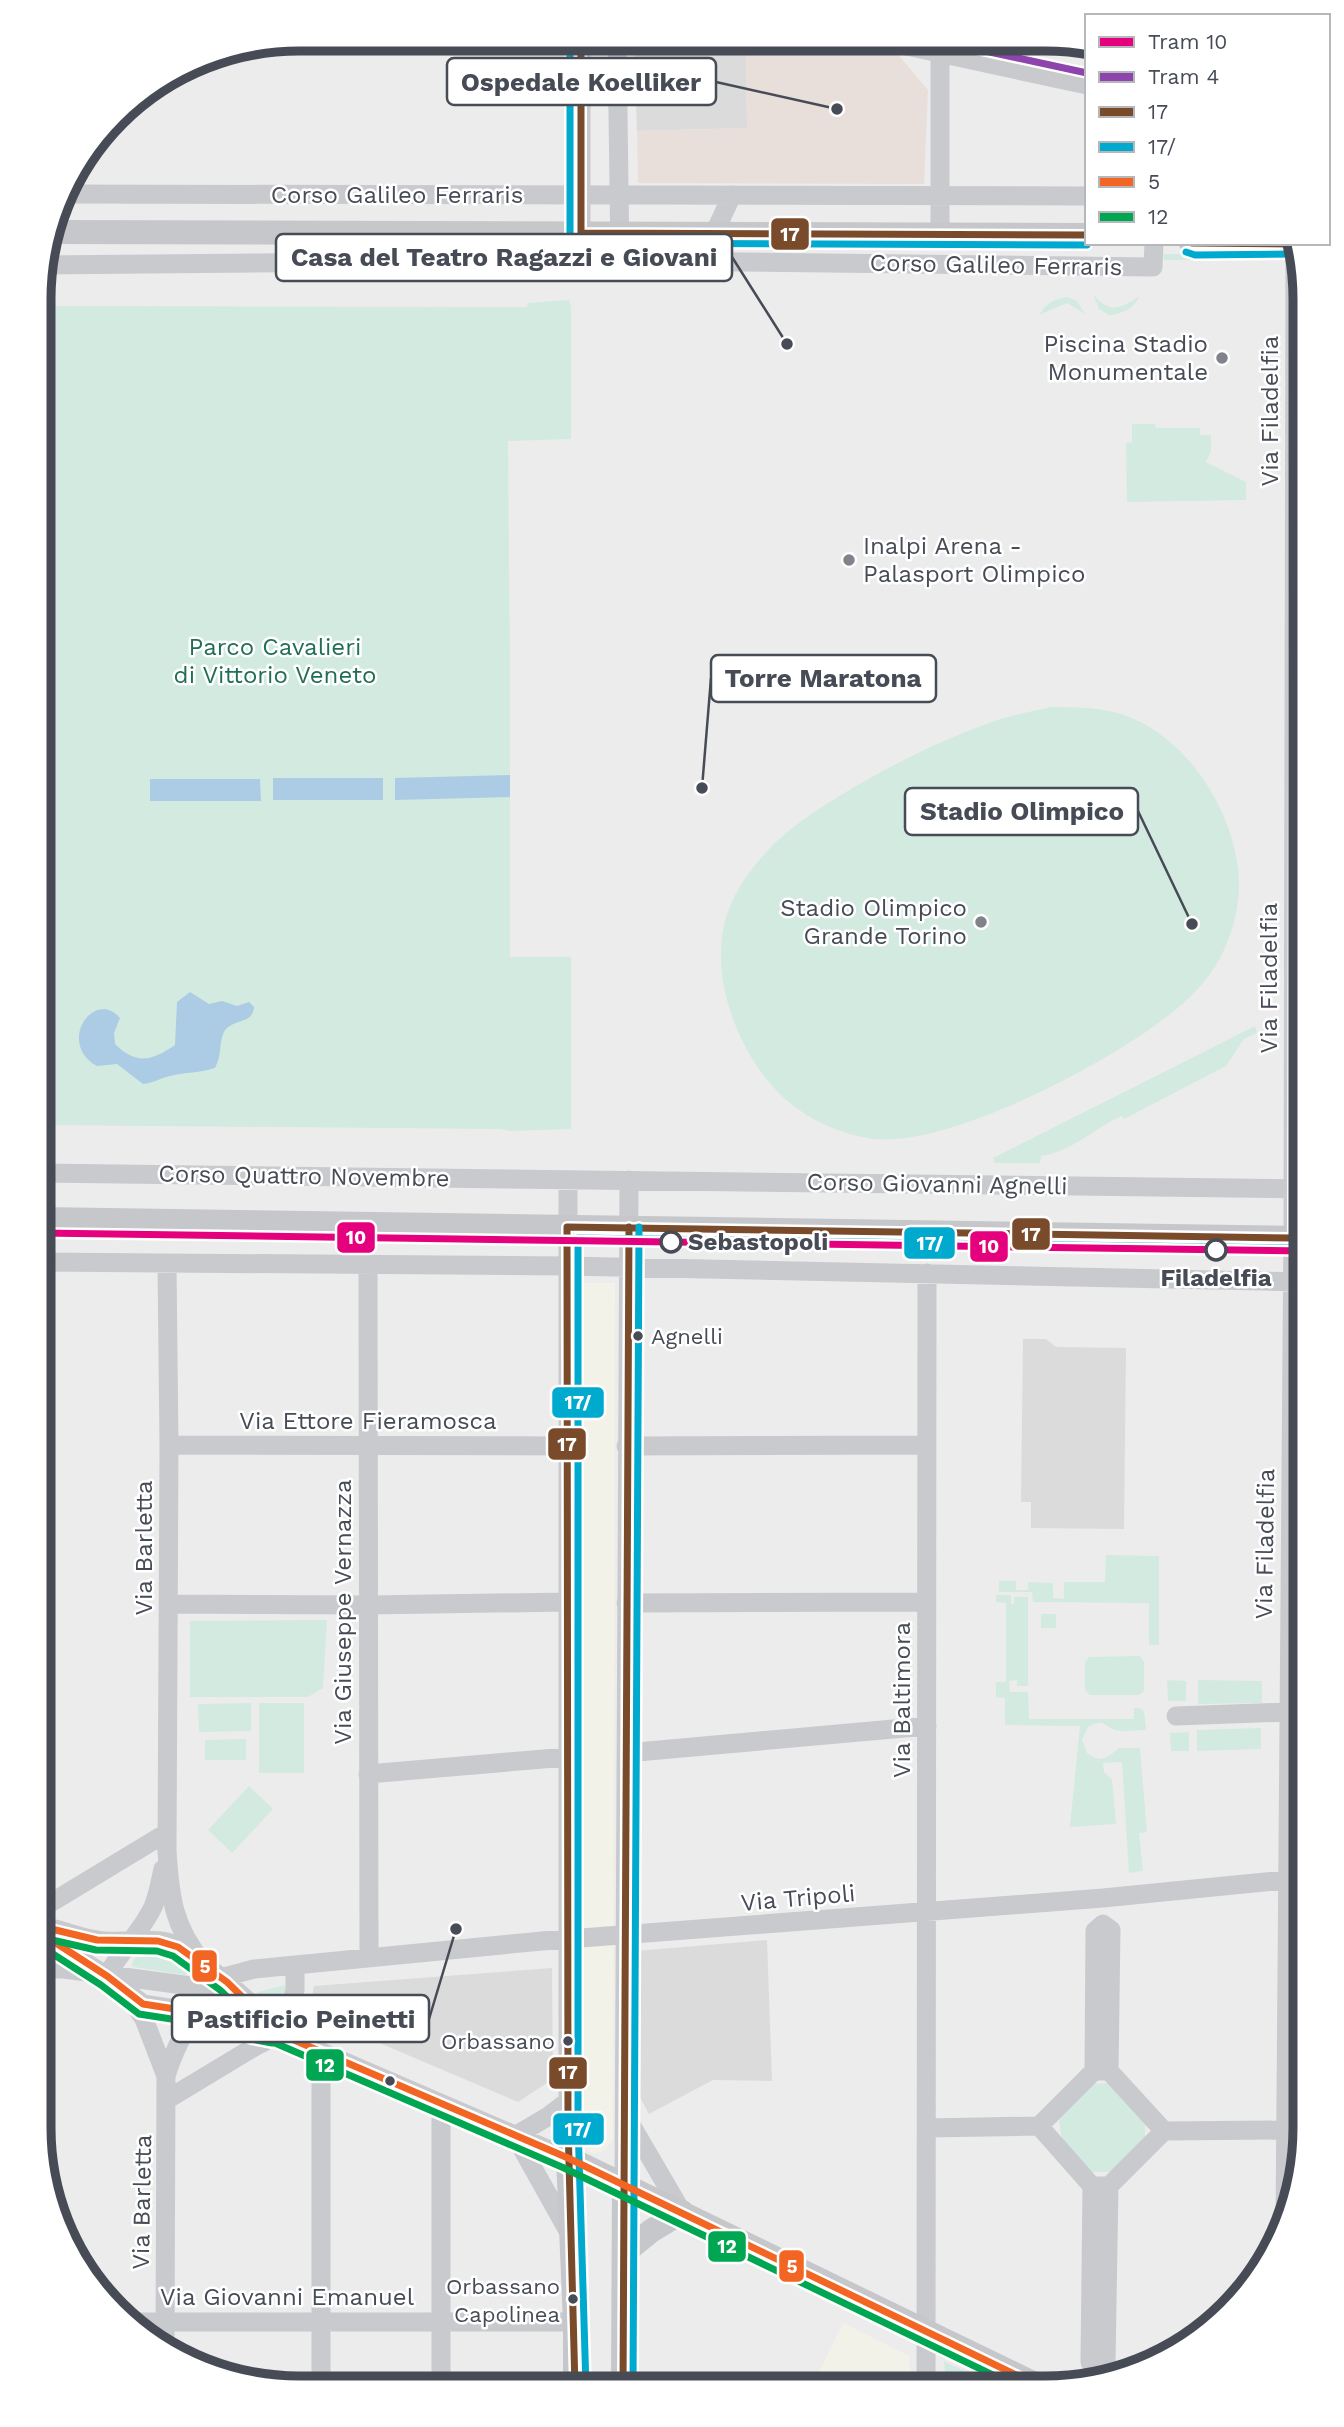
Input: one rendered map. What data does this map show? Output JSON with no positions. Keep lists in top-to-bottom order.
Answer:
{
  "streets": {
    "main road": ["Corso Galileo Ferraris", "Corso Quattro Novembre", "Corso Giovanni Agnelli"],
    "street": [
      "Via Filadelfia",
      "Via Ettore Fieramosca",
      "Via Barletta",
      "Via Giuseppe Vernazza",
      "Via Baltimora",
      "Via Tripoli",
      "Via Giovanni Emanuel"
    ]
  },
  "crossings": [
    ["Corso Quattro Novembre", "Corso Giovanni Agnelli"],
    ["Via Ettore Fieramosca", "Via Barletta"],
    ["Via Ettore Fieramosca", "Via Giuseppe Vernazza"],
    ["Via Barletta", "Via Giovanni Emanuel"],
    ["Via Giuseppe Vernazza", "Via Tripoli"],
    ["Via Baltimora", "Via Tripoli"]
  ],
  "parks": ["Parco Cavalieri di Vittorio Veneto"],
  "places": [
    "Ospedale Koelliker",
    "Casa del Teatro Ragazzi e Giovani",
    "Piscina Stadio Monumentale",
    "Inalpi Arena - Palasport Olimpico",
    "Torre Maratona",
    "Stadio Olimpico Grande Torino",
    "Stadio Olimpico",
    "Sebastopoli",
    "Filadelfia",
    "Agnelli",
    "Pastificio Peinetti",
    "Orbassano",
    "Orbassano Capolinea"
  ],
  "lines": [
    "tram line 4",
    "transit line 17",
    "transit line 17/",
    "tram line 10",
    "transit line 5",
    "transit line 12"
  ],
  "legend": [
    "Tram 10",
    "Tram 4",
    "17",
    "17/",
    "5",
    "12"
  ]
}
